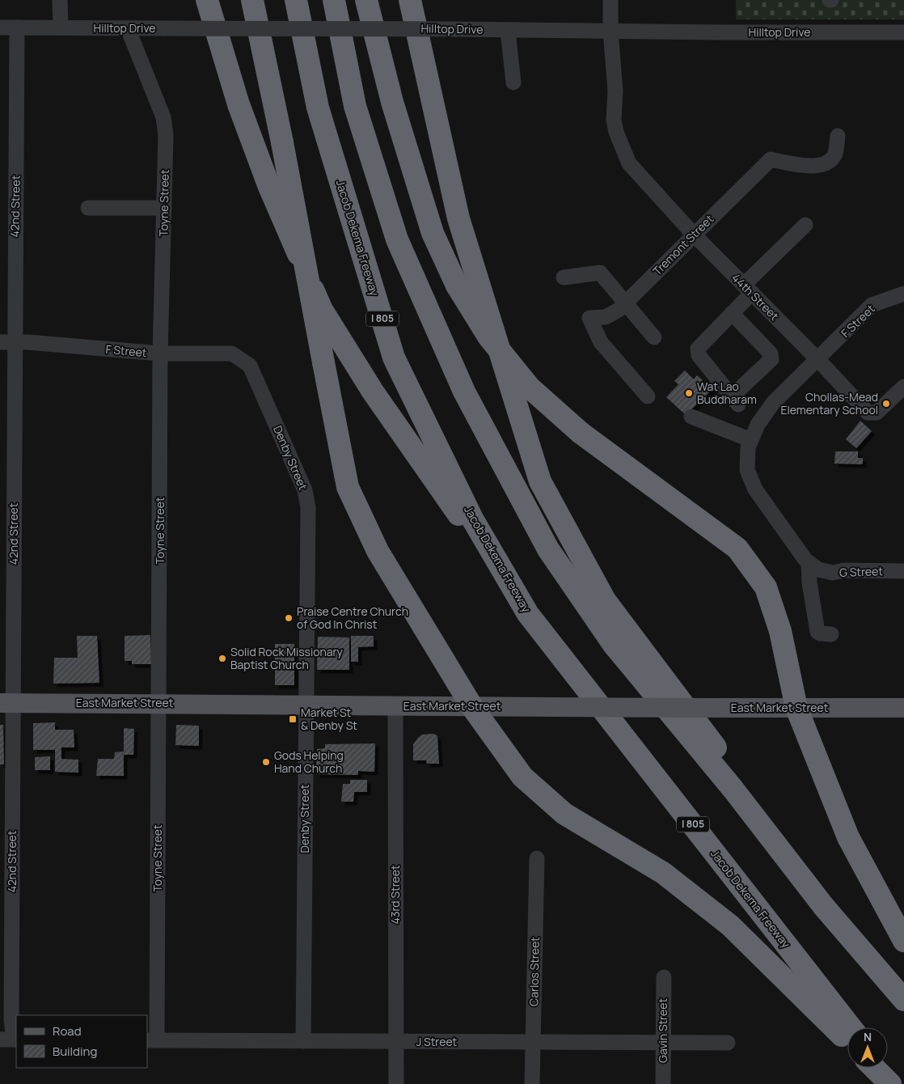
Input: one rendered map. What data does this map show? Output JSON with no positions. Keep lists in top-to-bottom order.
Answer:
{
  "streets": {
    "highway": ["Jacob Dekema Freeway", "I 805"],
    "main road": ["East Market Street"],
    "street": [
      "Hilltop Drive",
      "Toyne Street",
      "42nd Street",
      "Tremont Street",
      "44th Street",
      "F Street",
      "Denby Street",
      "G Street",
      "43rd Street",
      "Carlos Street",
      "Gavin Street",
      "J Street"
    ]
  },
  "crossings": [
    ["Hilltop Drive", "Toyne Street"],
    ["Hilltop Drive", "42nd Street"],
    ["Hilltop Drive", "44th Street"],
    ["Toyne Street", "F Street"],
    ["Toyne Street", "East Market Street"],
    ["Toyne Street", "J Street"],
    ["42nd Street", "F Street"],
    ["42nd Street", "East Market Street"],
    ["Tremont Street", "44th Street"],
    ["44th Street", "F Street"],
    ["F Street", "Denby Street"],
    ["Denby Street", "East Market Street"],
    ["Denby Street", "J Street"],
    ["East Market Street", "43rd Street"],
    ["43rd Street", "J Street"],
    ["Carlos Street", "J Street"],
    ["Gavin Street", "J Street"]
  ],
  "places": {
    "other": [
      "Wat Lao Buddharam",
      "Chollas-Mead Elementary School",
      "Praise Centre Church of God In Christ",
      "Solid Rock Missionary Baptist Church",
      "Gods Helping Hand Church"
    ],
    "transit": ["Market St & Denby St"]
  },
  "legend": ["Road", "Building"],
  "north": "top"
}
